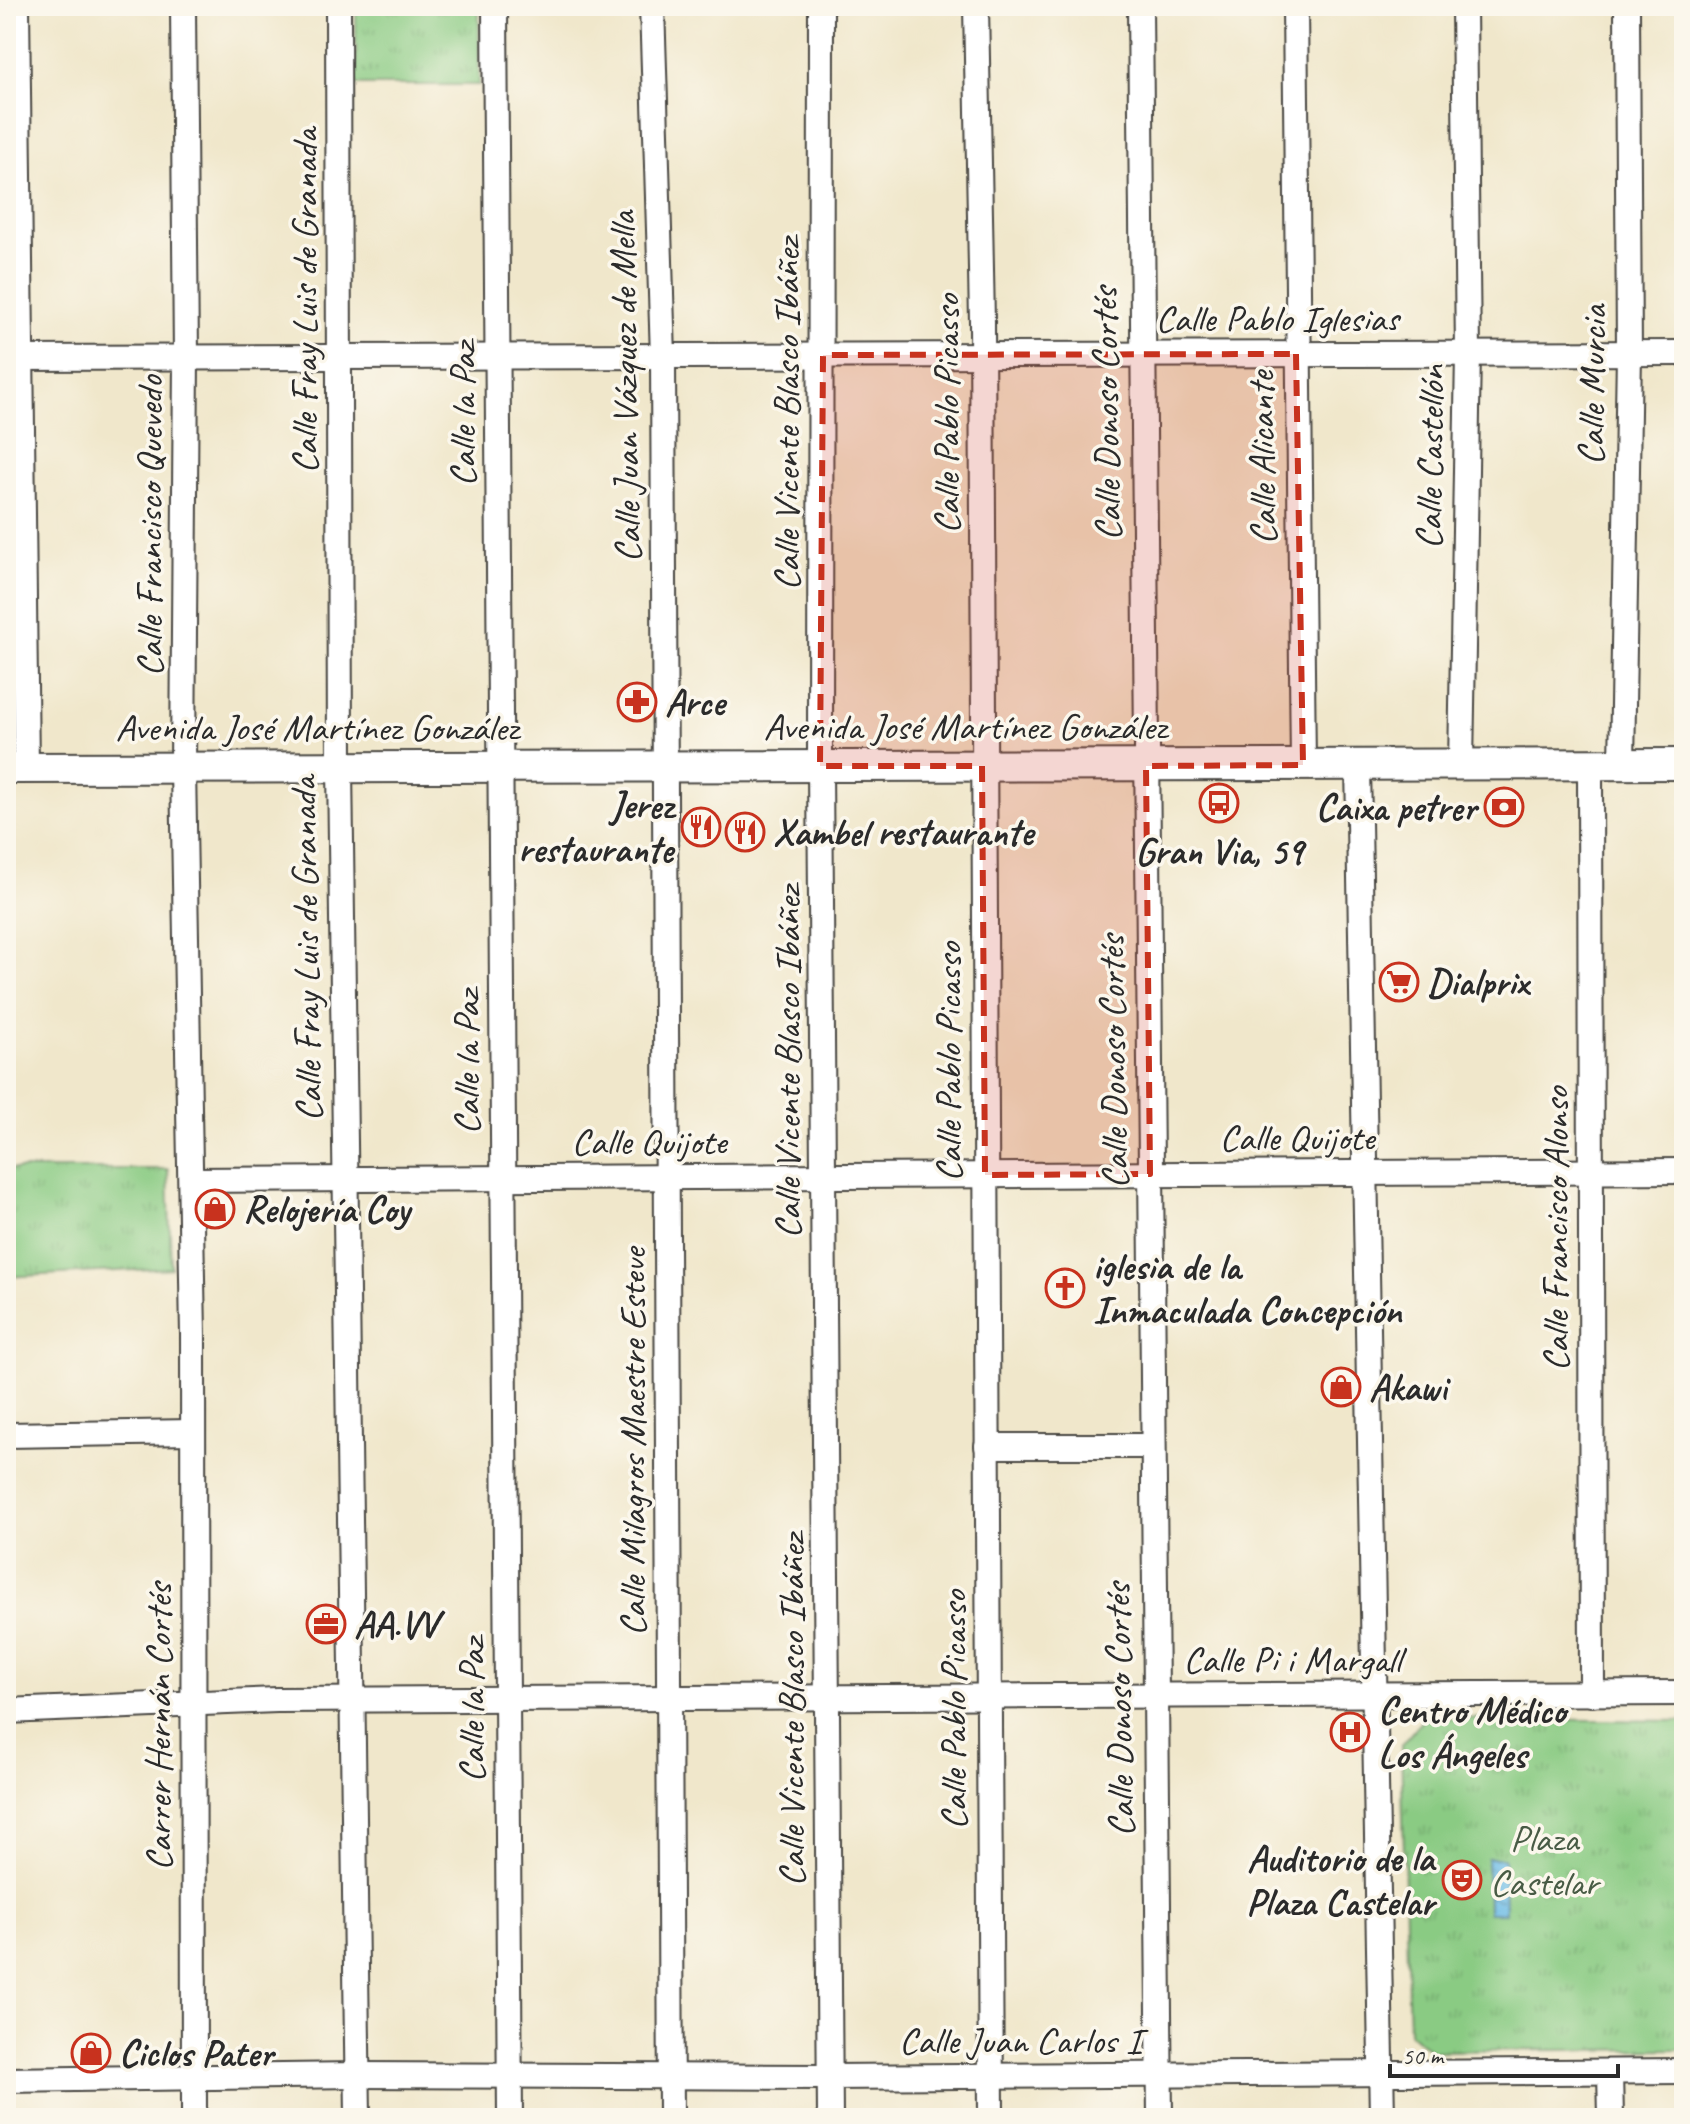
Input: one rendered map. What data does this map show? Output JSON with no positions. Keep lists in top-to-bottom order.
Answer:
{
  "streets": {
    "street": [
      "Calle Fray Luis de Granada",
      "Calle Pablo Iglesias",
      "Calle Murcia",
      "Calle Juan Vázquez de Mella",
      "Calle la Paz",
      "Calle Vicente Blasco Ibáñez",
      "Calle Pablo Picasso",
      "Calle Donoso Cortés",
      "Calle Castellón",
      "Calle Alicante",
      "Calle Francisco Quevedo",
      "Avenida José Martínez González",
      "Calle Quijote",
      "Calle Francisco Alonso",
      "Calle Milagros Maestre Esteve",
      "Calle Pi i Margall",
      "Carrer Hernán Cortés",
      "Calle Juan Carlos I"
    ]
  },
  "crossings": [
    ["Calle Fray Luis de Granada", "Calle Pablo Iglesias"],
    ["Calle Fray Luis de Granada", "Avenida José Martínez González"],
    ["Calle Fray Luis de Granada", "Calle Quijote"],
    ["Calle Fray Luis de Granada", "Calle Pi i Margall"],
    ["Calle Fray Luis de Granada", "Calle Juan Carlos I"],
    ["Calle Pablo Iglesias", "Calle Murcia"],
    ["Calle Pablo Iglesias", "Calle Juan Vázquez de Mella"],
    ["Calle Pablo Iglesias", "Calle la Paz"],
    ["Calle Pablo Iglesias", "Calle Vicente Blasco Ibáñez"],
    ["Calle Pablo Iglesias", "Calle Pablo Picasso"],
    ["Calle Pablo Iglesias", "Calle Donoso Cortés"],
    ["Calle Pablo Iglesias", "Calle Castellón"],
    ["Calle Pablo Iglesias", "Calle Alicante"],
    ["Calle Pablo Iglesias", "Calle Francisco Quevedo"],
    ["Calle Murcia", "Avenida José Martínez González"],
    ["Calle Juan Vázquez de Mella", "Avenida José Martínez González"],
    ["Calle Juan Vázquez de Mella", "Calle Milagros Maestre Esteve"],
    ["Calle la Paz", "Avenida José Martínez González"],
    ["Calle la Paz", "Calle Quijote"],
    ["Calle la Paz", "Calle Pi i Margall"],
    ["Calle la Paz", "Calle Juan Carlos I"],
    ["Calle Vicente Blasco Ibáñez", "Avenida José Martínez González"],
    ["Calle Vicente Blasco Ibáñez", "Calle Quijote"],
    ["Calle Vicente Blasco Ibáñez", "Calle Pi i Margall"],
    ["Calle Vicente Blasco Ibáñez", "Calle Juan Carlos I"],
    ["Calle Pablo Picasso", "Avenida José Martínez González"],
    ["Calle Pablo Picasso", "Calle Quijote"],
    ["Calle Pablo Picasso", "Calle Pi i Margall"],
    ["Calle Pablo Picasso", "Calle Juan Carlos I"],
    ["Calle Donoso Cortés", "Avenida José Martínez González"],
    ["Calle Donoso Cortés", "Calle Quijote"],
    ["Calle Donoso Cortés", "Calle Pi i Margall"],
    ["Calle Donoso Cortés", "Calle Juan Carlos I"],
    ["Calle Castellón", "Avenida José Martínez González"],
    ["Calle Alicante", "Avenida José Martínez González"],
    ["Calle Francisco Quevedo", "Avenida José Martínez González"],
    ["Calle Francisco Quevedo", "Calle Quijote"],
    ["Calle Francisco Quevedo", "Carrer Hernán Cortés"],
    ["Avenida José Martínez González", "Calle Francisco Alonso"],
    ["Avenida José Martínez González", "Calle Milagros Maestre Esteve"],
    ["Calle Quijote", "Calle Francisco Alonso"],
    ["Calle Quijote", "Calle Milagros Maestre Esteve"],
    ["Calle Francisco Alonso", "Calle Pi i Margall"],
    ["Calle Milagros Maestre Esteve", "Calle Pi i Margall"],
    ["Calle Milagros Maestre Esteve", "Calle Juan Carlos I"],
    ["Calle Pi i Margall", "Carrer Hernán Cortés"],
    ["Carrer Hernán Cortés", "Calle Juan Carlos I"]
  ],
  "parks": ["Plaza Castelar"],
  "places": {
    "pharmacy": ["Arce"],
    "bus stop": ["Gran Via, 59"],
    "bank": ["Caixa petrer"],
    "restaurant": ["Jerez restaurante", "Xambel restaurante"],
    "supermarket": ["Dialprix"],
    "shop": ["Relojería Coy", "Akawi", "Ciclos Pater"],
    "church": ["iglesia de la Inmaculada Concepción"],
    "office": ["AA.VV"],
    "hospital": ["Centro Médico Los Ángeles"],
    "theatre": ["Auditorio de la Plaza Castelar"]
  },
  "scale_bar": "50 m"
}
